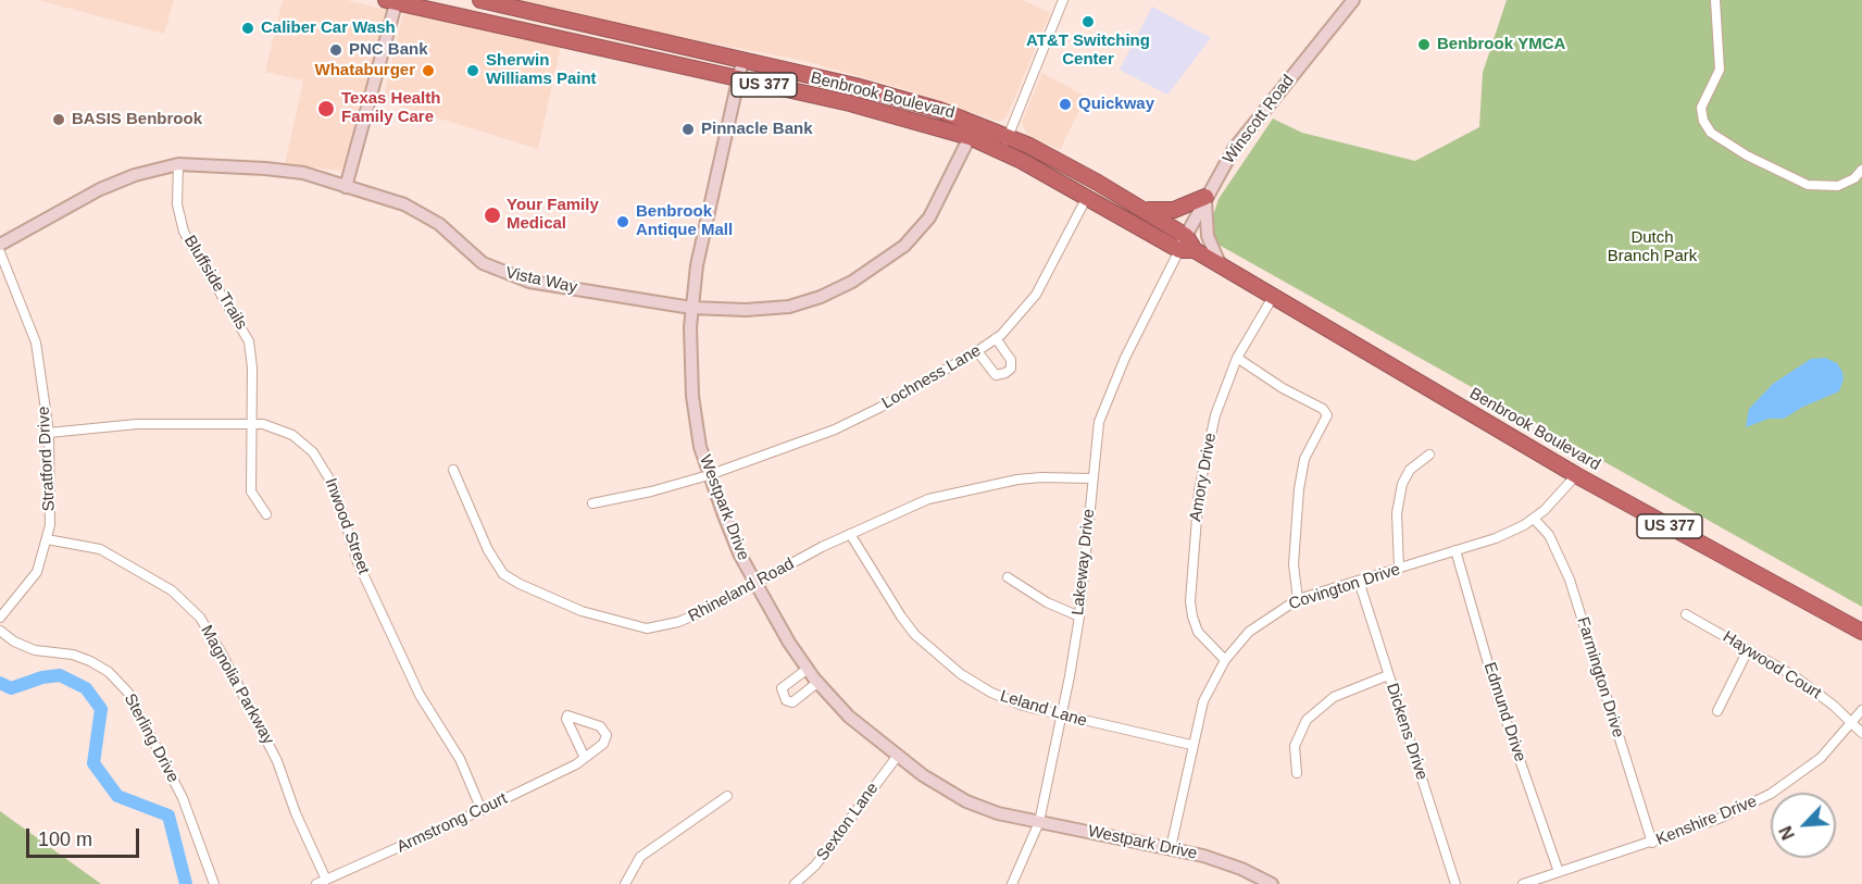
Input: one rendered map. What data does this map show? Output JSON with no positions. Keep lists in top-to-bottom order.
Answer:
{
  "streets": {
    "highway": ["US 377", "Benbrook Boulevard"],
    "street": [
      "Winscott Road",
      "Vista Way",
      "Bluffside Trails",
      "Lochness Lane",
      "Stratford Drive",
      "Amory Drive",
      "Westpark Drive",
      "Inwood Street",
      "Lakeway Drive",
      "Covington Drive",
      "Rhineland Road",
      "Haywood Court",
      "Farmington Drive",
      "Magnolia Parkway",
      "Leland Lane",
      "Edmund Drive",
      "Dickens Drive",
      "Sterling Drive",
      "Kenshire Drive",
      "Sexton Lane",
      "Armstrong Court"
    ]
  },
  "crossings": [
    ["Benbrook Boulevard", "Winscott Road"],
    ["Benbrook Boulevard", "Vista Way"],
    ["Benbrook Boulevard", "Lochness Lane"],
    ["Benbrook Boulevard", "Amory Drive"],
    ["Benbrook Boulevard", "Westpark Drive"],
    ["Benbrook Boulevard", "Lakeway Drive"],
    ["Benbrook Boulevard", "Covington Drive"],
    ["Vista Way", "Bluffside Trails"],
    ["Vista Way", "Westpark Drive"],
    ["Bluffside Trails", "Inwood Street"],
    ["Lochness Lane", "Westpark Drive"],
    ["Stratford Drive", "Inwood Street"],
    ["Stratford Drive", "Magnolia Parkway"],
    ["Amory Drive", "Covington Drive"],
    ["Westpark Drive", "Lakeway Drive"],
    ["Westpark Drive", "Covington Drive"],
    ["Westpark Drive", "Rhineland Road"],
    ["Westpark Drive", "Sexton Lane"],
    ["Inwood Street", "Armstrong Court"],
    ["Lakeway Drive", "Rhineland Road"],
    ["Lakeway Drive", "Leland Lane"],
    ["Covington Drive", "Farmington Drive"],
    ["Covington Drive", "Leland Lane"],
    ["Covington Drive", "Edmund Drive"],
    ["Covington Drive", "Dickens Drive"],
    ["Rhineland Road", "Leland Lane"],
    ["Haywood Court", "Kenshire Drive"],
    ["Farmington Drive", "Kenshire Drive"],
    ["Magnolia Parkway", "Armstrong Court"],
    ["Edmund Drive", "Kenshire Drive"]
  ],
  "parks": ["Dutch Branch Park"],
  "places": [
    "AT&T Switching Center",
    "Caliber Car Wash",
    "Benbrook YMCA",
    "PNC Bank",
    "Whataburger",
    "Sherwin Williams Paint",
    "Quickway",
    "Texas Health Family Care",
    "BASIS Benbrook",
    "Pinnacle Bank",
    "Your Family Medical",
    "Benbrook Antique Mall"
  ],
  "scale_bar": "100 m",
  "north": "bottom left"
}
